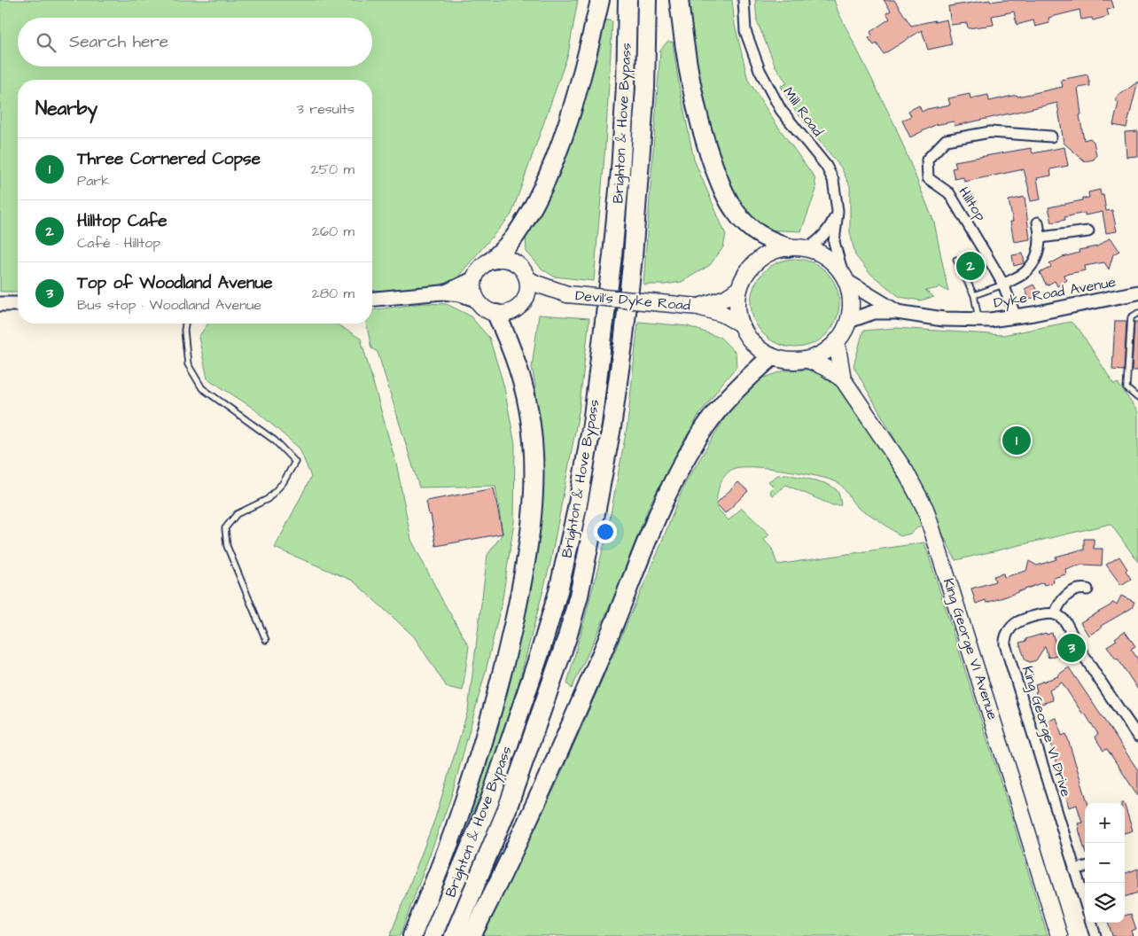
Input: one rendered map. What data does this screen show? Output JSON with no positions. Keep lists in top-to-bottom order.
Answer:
{
  "streets": {
    "highway": ["Brighton & Hove Bypass"],
    "main road": ["Devil's Dyke Road", "King George VI Avenue"],
    "street": [
      "Mill Road",
      "Hilltop",
      "Dyke Road Avenue",
      "King George VI Drive"
    ]
  },
  "crossings": [
    ["Mill Road", "Dyke Road Avenue"],
    ["Mill Road", "Devil's Dyke Road"],
    ["Mill Road", "King George VI Avenue"],
    ["Hilltop", "Dyke Road Avenue"],
    ["Dyke Road Avenue", "Devil's Dyke Road"],
    ["Dyke Road Avenue", "King George VI Avenue"],
    ["Devil's Dyke Road", "King George VI Avenue"]
  ],
  "page": {
    "search": "Search here",
    "heading": ["Nearby", "3 results"],
    "list": [
      {
        "mark": "1",
        "name": "Three Cornered Copse",
        "note": "Park",
        "value": "250 m"
      },
      {
        "mark": "2",
        "name": "Hilltop Cafe",
        "note": "Café · Hilltop",
        "value": "260 m"
      },
      {
        "mark": "3",
        "name": "Top of Woodland Avenue",
        "note": "Bus stop · Woodland Avenue",
        "value": "280 m"
      }
    ],
    "pins": ["2", "1", "3"],
    "map_buttons": ["+", "−"]
  }
}
